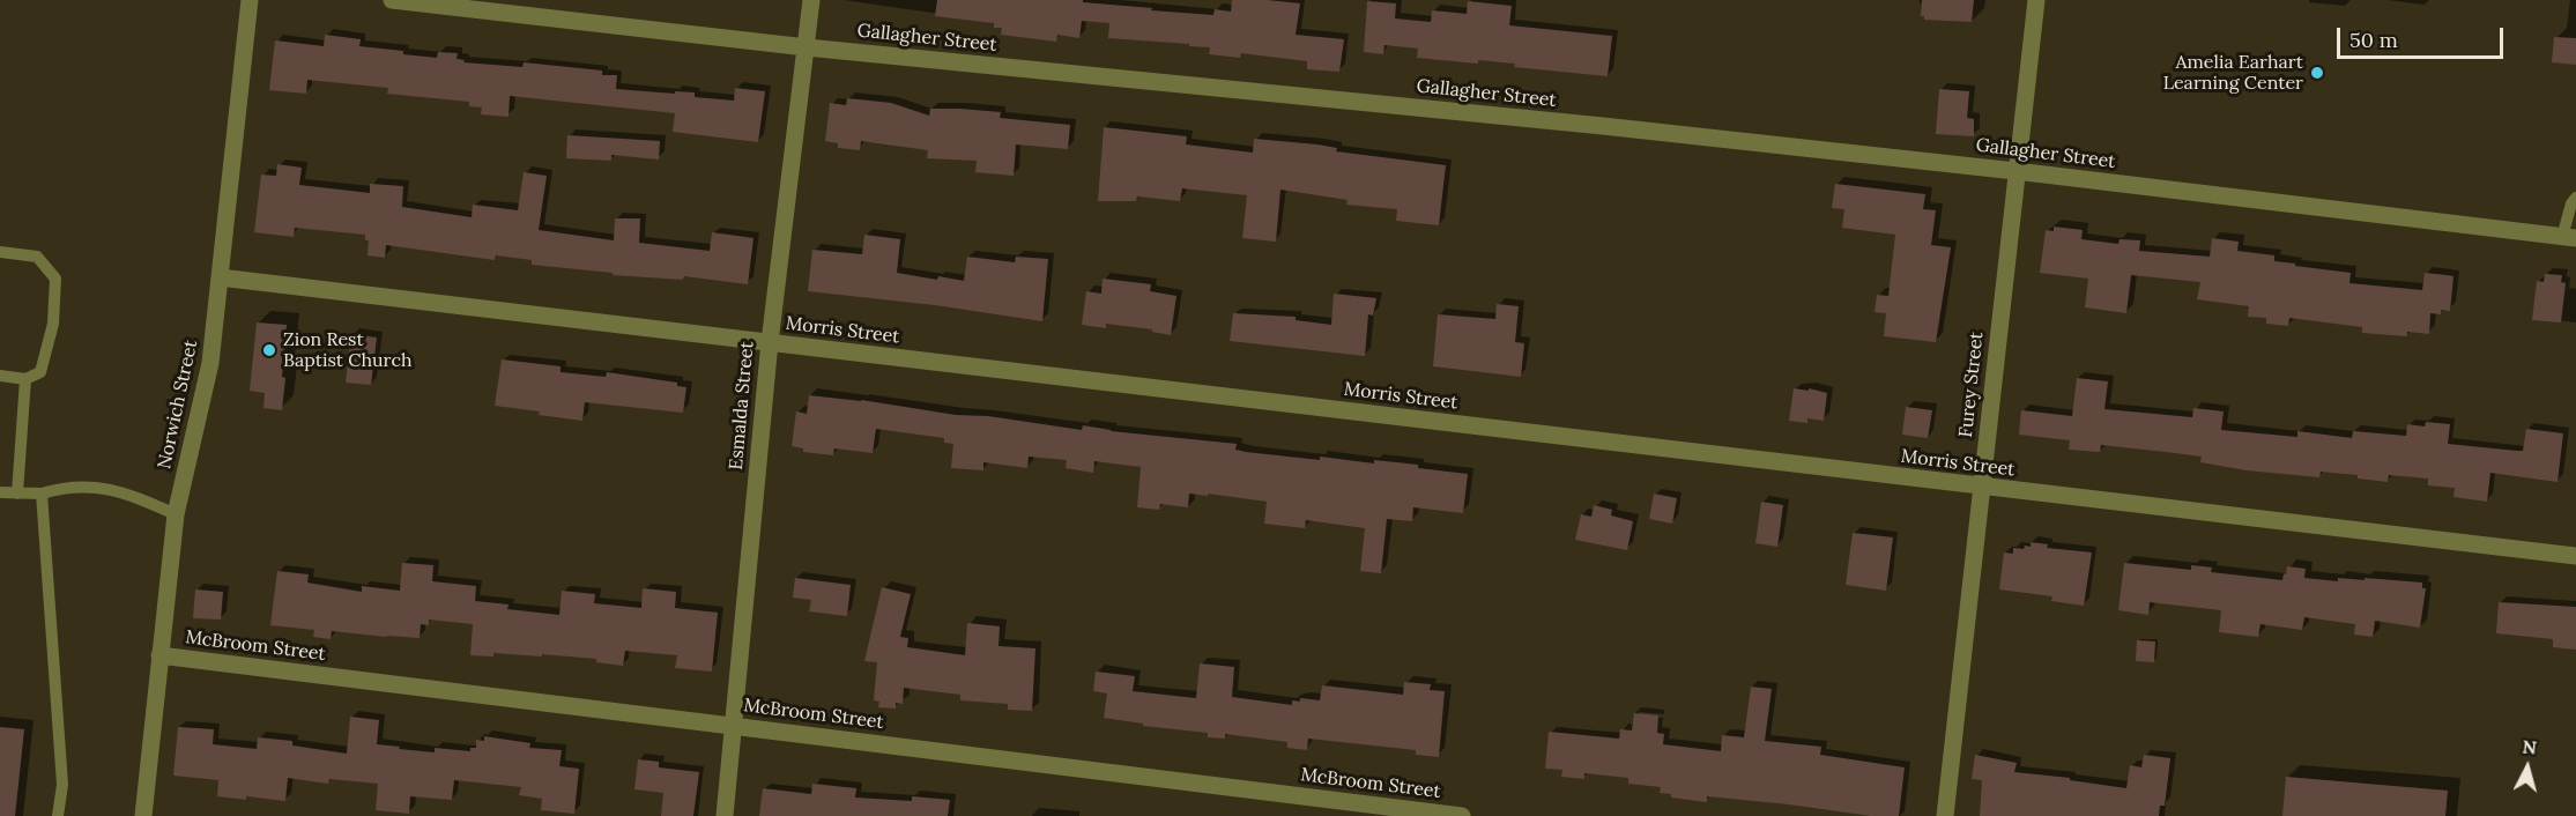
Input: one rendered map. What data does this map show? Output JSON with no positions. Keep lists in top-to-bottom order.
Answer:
{
  "streets": {
    "street": [
      "Gallagher Street",
      "Morris Street",
      "Furey Street",
      "Norwich Street",
      "Esmalda Street",
      "McBroom Street"
    ]
  },
  "crossings": [
    ["Gallagher Street", "Furey Street"],
    ["Gallagher Street", "Esmalda Street"],
    ["Morris Street", "Furey Street"],
    ["Morris Street", "Norwich Street"],
    ["Morris Street", "Esmalda Street"],
    ["Norwich Street", "McBroom Street"],
    ["Esmalda Street", "McBroom Street"]
  ],
  "places": ["Amelia Earhart Learning Center", "Zion Rest Baptist Church"],
  "scale_bar": "50 m",
  "north": "top"
}
